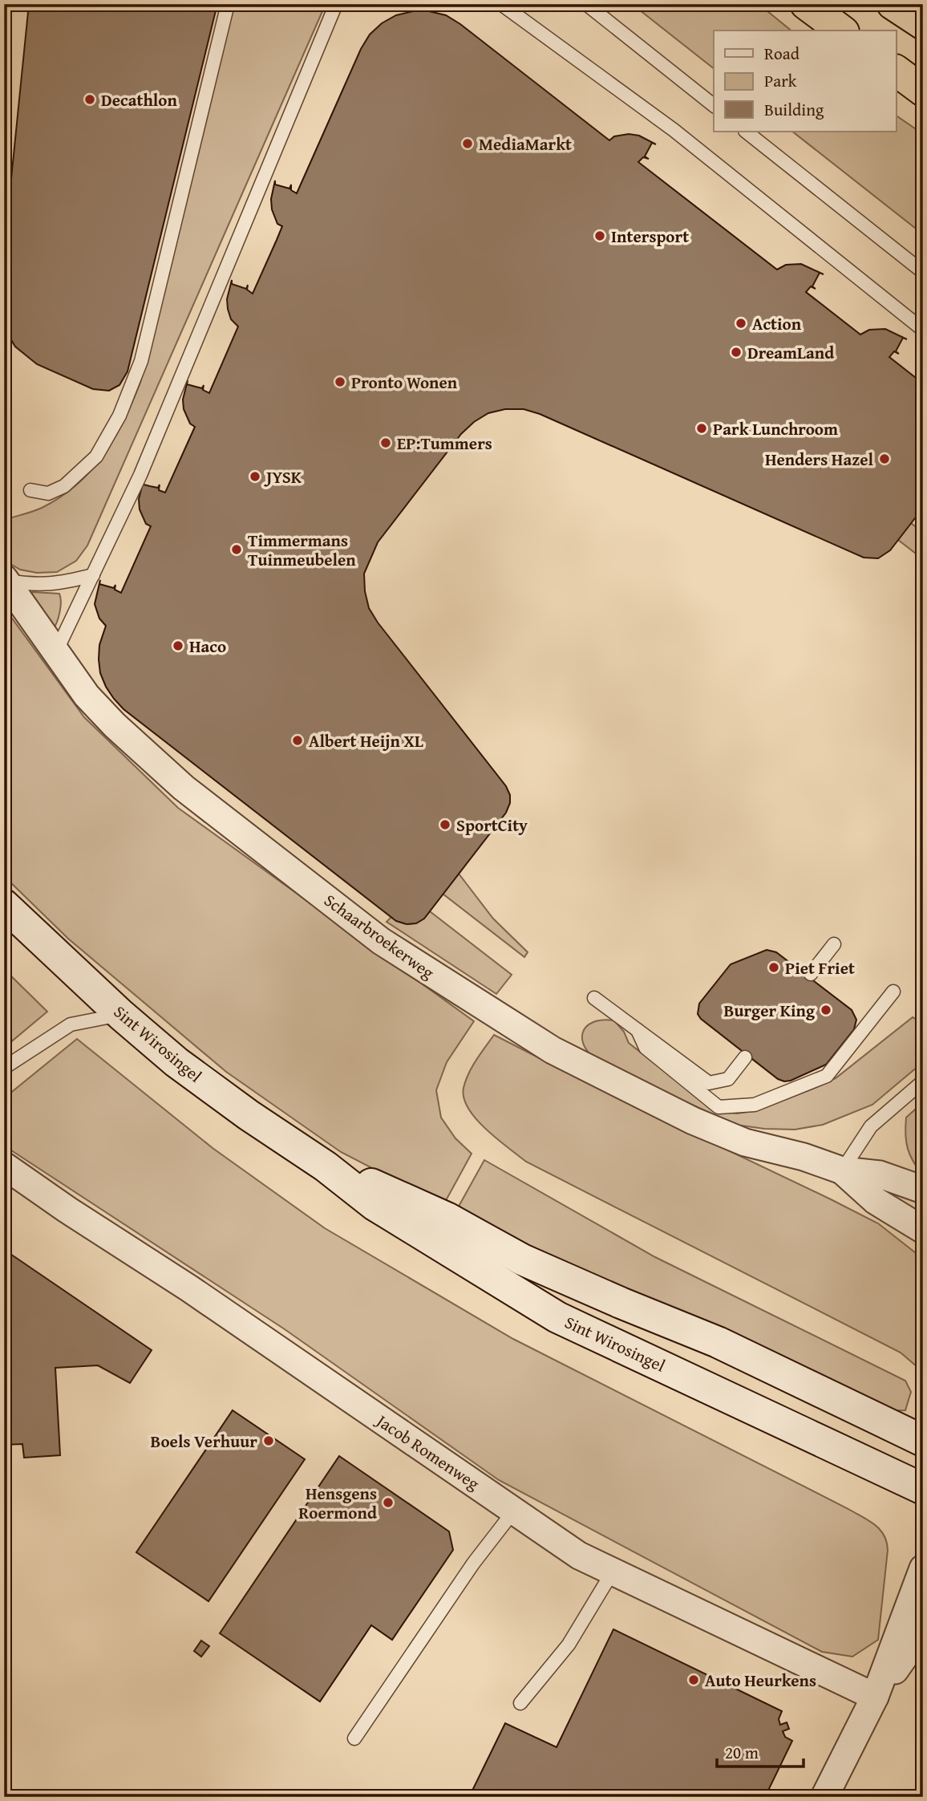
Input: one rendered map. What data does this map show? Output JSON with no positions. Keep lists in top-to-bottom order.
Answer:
{
  "streets": {
    "main road": ["Sint Wirosingel"],
    "street": ["Schaarbroekerweg", "Jacob Romenweg"]
  },
  "places": [
    "Decathlon",
    "MediaMarkt",
    "Intersport",
    "Action",
    "DreamLand",
    "Pronto Wonen",
    "Park Lunchroom",
    "EP:Tummers",
    "Henders Hazel",
    "JYSK",
    "Timmermans Tuinmeubelen",
    "Haco",
    "Albert Heijn XL",
    "SportCity",
    "Piet Friet",
    "Burger King",
    "Boels Verhuur",
    "Hensgens Roermond",
    "Auto Heurkens"
  ],
  "legend": ["Road", "Park", "Building"],
  "scale_bar": "20 m"
}
